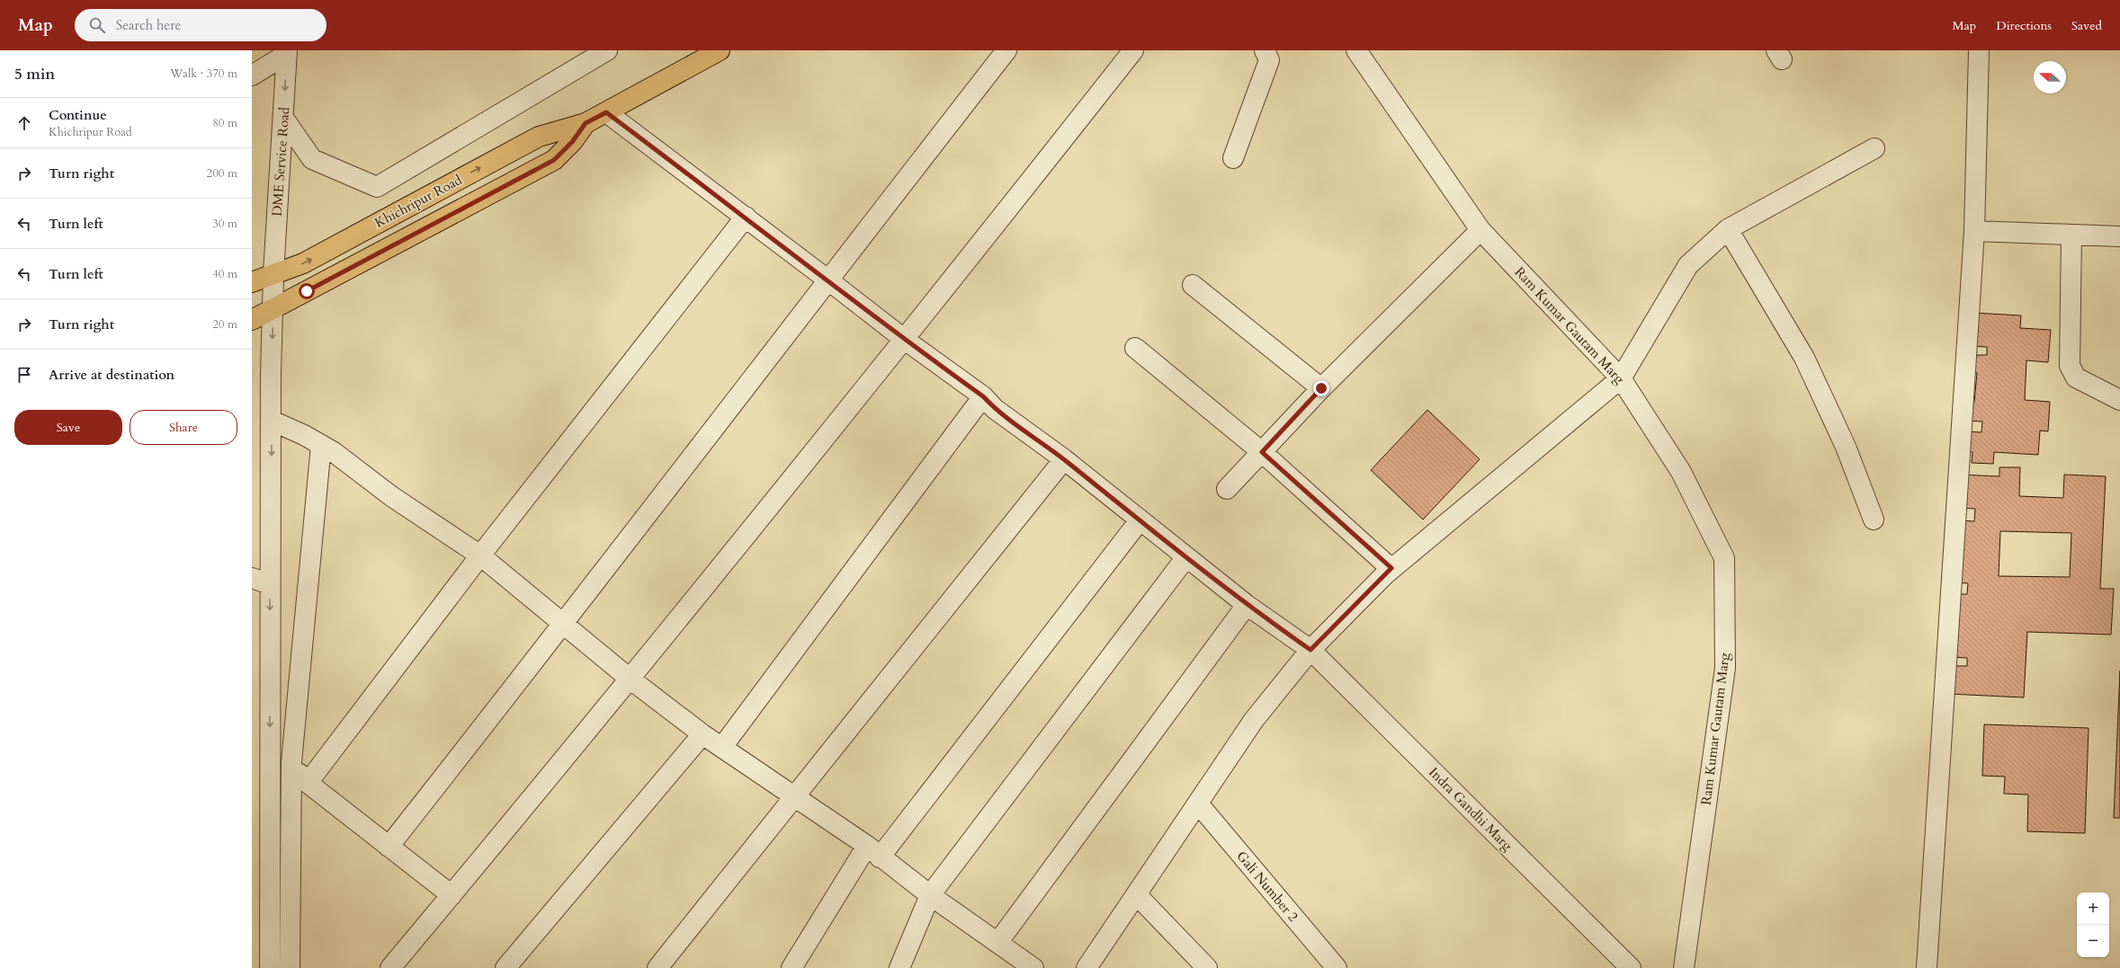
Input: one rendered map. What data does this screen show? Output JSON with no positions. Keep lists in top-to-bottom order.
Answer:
{
  "streets": {
    "main road": ["Khichripur Road"],
    "street": [
      "DME Service Road",
      "Ram Kumar Gautam Marg",
      "Indra Gandhi Marg",
      "Gali Number 2"
    ]
  },
  "crossings": [
    ["DME Service Road", "Khichripur Road"],
    ["Khichripur Road", "Indra Gandhi Marg"]
  ],
  "north": "left",
  "page": {
    "header": "Map",
    "search": "Search here",
    "nav": ["Map", "Directions", "Saved"],
    "heading": ["5 min", "Walk · 370 m"],
    "list": [
      ["Continue", "Khichripur Road", "80 m"],
      ["Turn right", "200 m"],
      ["Turn left", "30 m"],
      ["Turn left", "40 m"],
      ["Turn right", "20 m"],
      "Arrive at destination"
    ],
    "buttons": ["Save", "Share"],
    "map_buttons": ["+", "−"]
  }
}
